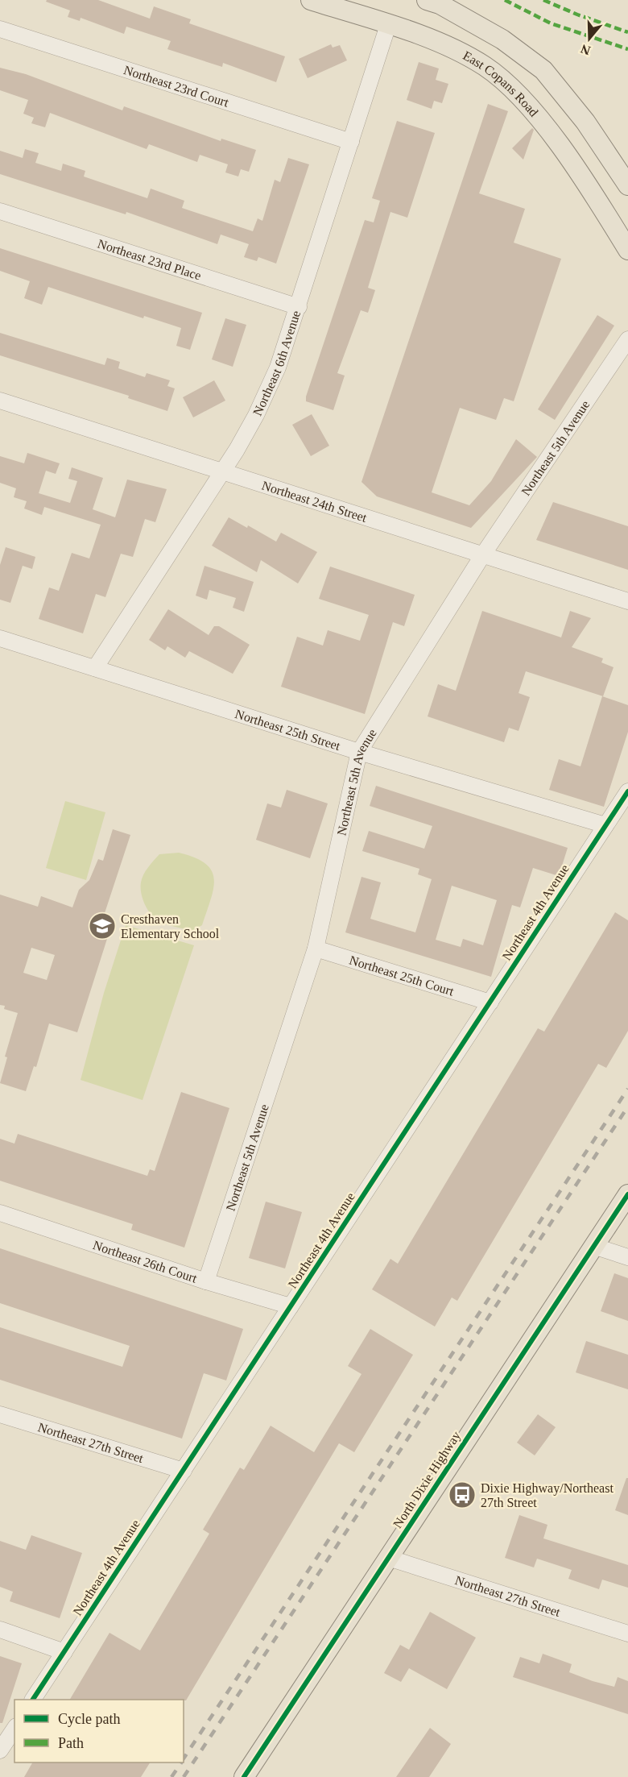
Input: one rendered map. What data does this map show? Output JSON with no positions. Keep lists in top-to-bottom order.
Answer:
{
  "streets": {
    "main road": ["East Copans Road", "North Dixie Highway"],
    "street": [
      "Northeast 23rd Court",
      "Northeast 23rd Place",
      "Northeast 6th Avenue",
      "Northeast 5th Avenue",
      "Northeast 24th Street",
      "Northeast 25th Street",
      "Northeast 4th Avenue",
      "Northeast 25th Court",
      "Northeast 26th Court",
      "Northeast 27th Street"
    ]
  },
  "crossings": [
    ["Northeast 23rd Court", "Northeast 6th Avenue"],
    ["East Copans Road", "Northeast 6th Avenue"],
    ["Northeast 23rd Place", "Northeast 6th Avenue"],
    ["Northeast 6th Avenue", "Northeast 24th Street"],
    ["Northeast 6th Avenue", "Northeast 25th Street"],
    ["Northeast 5th Avenue", "Northeast 24th Street"],
    ["Northeast 5th Avenue", "Northeast 25th Street"],
    ["Northeast 5th Avenue", "Northeast 25th Court"],
    ["Northeast 5th Avenue", "Northeast 26th Court"],
    ["Northeast 25th Street", "Northeast 4th Avenue"],
    ["Northeast 4th Avenue", "Northeast 25th Court"],
    ["Northeast 4th Avenue", "Northeast 26th Court"],
    ["Northeast 4th Avenue", "Northeast 27th Street"],
    ["Northeast 27th Street", "North Dixie Highway"]
  ],
  "places": {
    "school or university": ["Cresthaven Elementary School"],
    "bus stop": ["Dixie Highway/Northeast 27th Street"]
  },
  "legend": ["Cycle path", "Path"],
  "north": "bottom"
}
